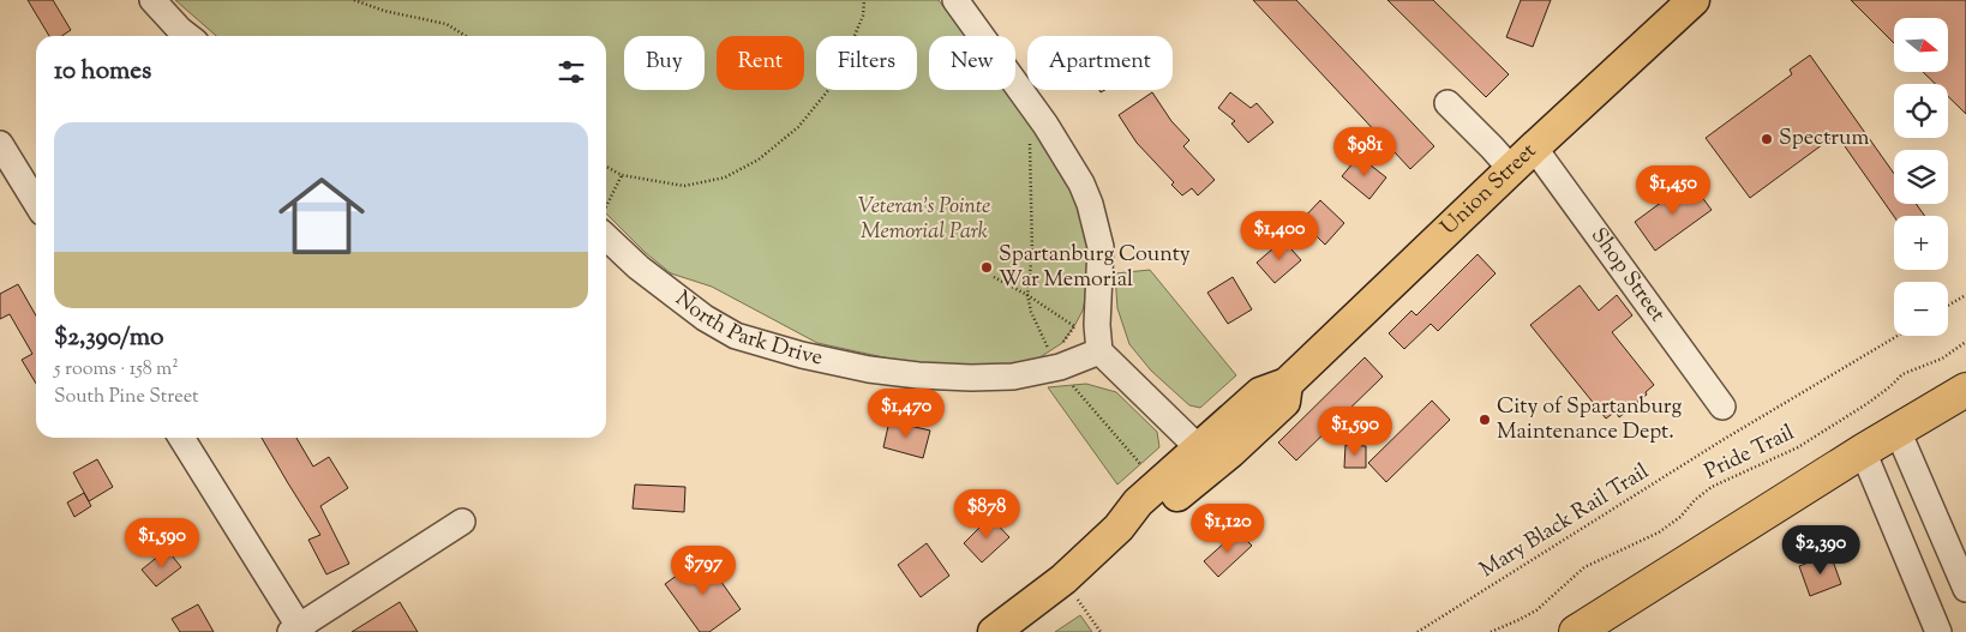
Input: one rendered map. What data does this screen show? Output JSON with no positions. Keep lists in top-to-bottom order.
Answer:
{
  "streets": {
    "main road": ["Union Street"],
    "street": ["Shop Street", "North Park Drive"],
    "path": ["Pride Trail", "Mary Black Rail Trail"]
  },
  "crossings": [
    ["Union Street", "Shop Street"]
  ],
  "parks": ["Veteran's Pointe Memorial Park"],
  "places": ["Spectrum", "Spartanburg County War Memorial", "City of Spartanburg Maintenance Dept."],
  "north": "right",
  "page": {
    "map_buttons": ["+", "−"],
    "chip": [
      "Buy",
      "Rent",
      "Filters",
      "New",
      "Apartment"
    ],
    "heading": "10 homes",
    "list": [
      {
        "name": "$2,390/mo",
        "note": "5 rooms · 158 m² · South Pine Street"
      }
    ],
    "price": [
      "$981",
      "$1,450",
      "$1,400",
      "$1,470",
      "$1,590",
      "$878",
      "$1,120",
      "$1,590",
      "$2,390",
      "$797"
    ]
  }
}
